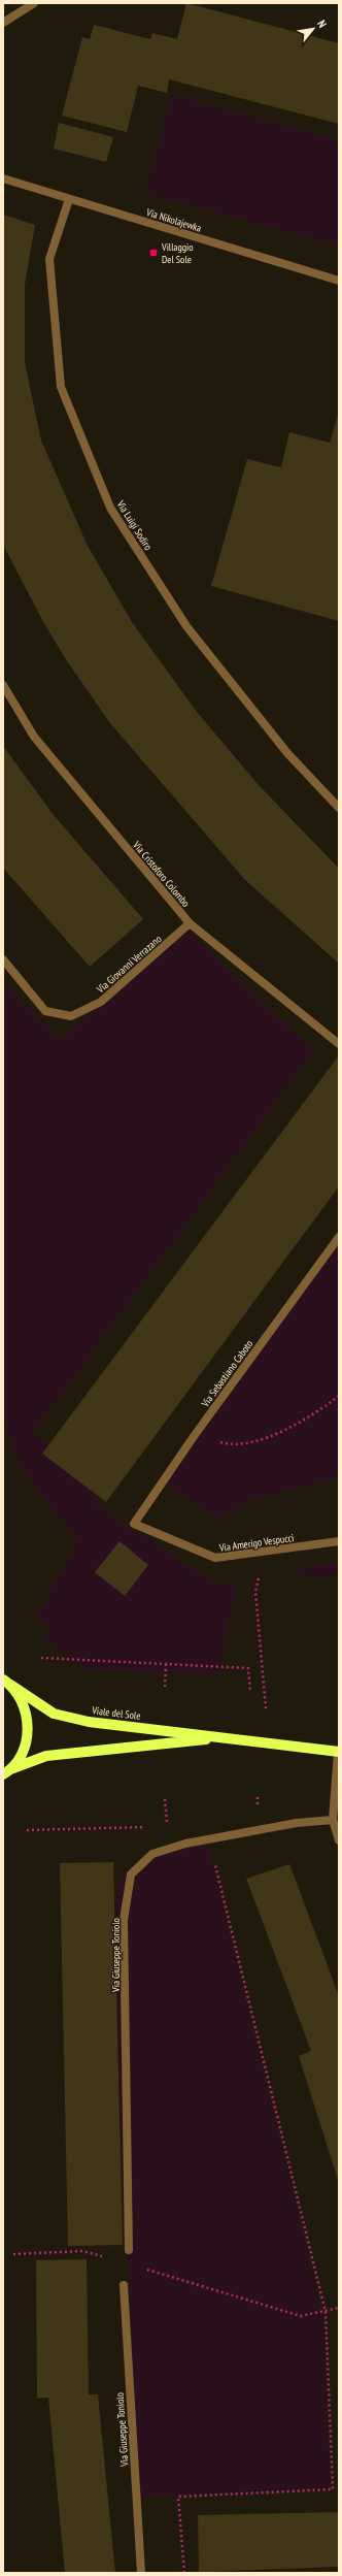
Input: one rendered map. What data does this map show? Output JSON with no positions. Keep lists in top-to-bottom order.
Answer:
{
  "streets": {
    "main road": ["Viale del Sole"],
    "street": [
      "Via Nikolajewka",
      "Via Luigi Sodiro",
      "Via Cristoforo Colombo",
      "Via Giovanni Verrazano",
      "Via Sebastiano Caboto",
      "Via Amerigo Vespucci",
      "Via Giuseppe Toniolo"
    ]
  },
  "crossings": [
    ["Via Nikolajewka", "Via Luigi Sodiro"],
    ["Via Cristoforo Colombo", "Via Giovanni Verrazano"],
    ["Via Sebastiano Caboto", "Via Amerigo Vespucci"]
  ],
  "places": {
    "transit": ["Villaggio Del Sole"]
  },
  "north": "top right"
}
